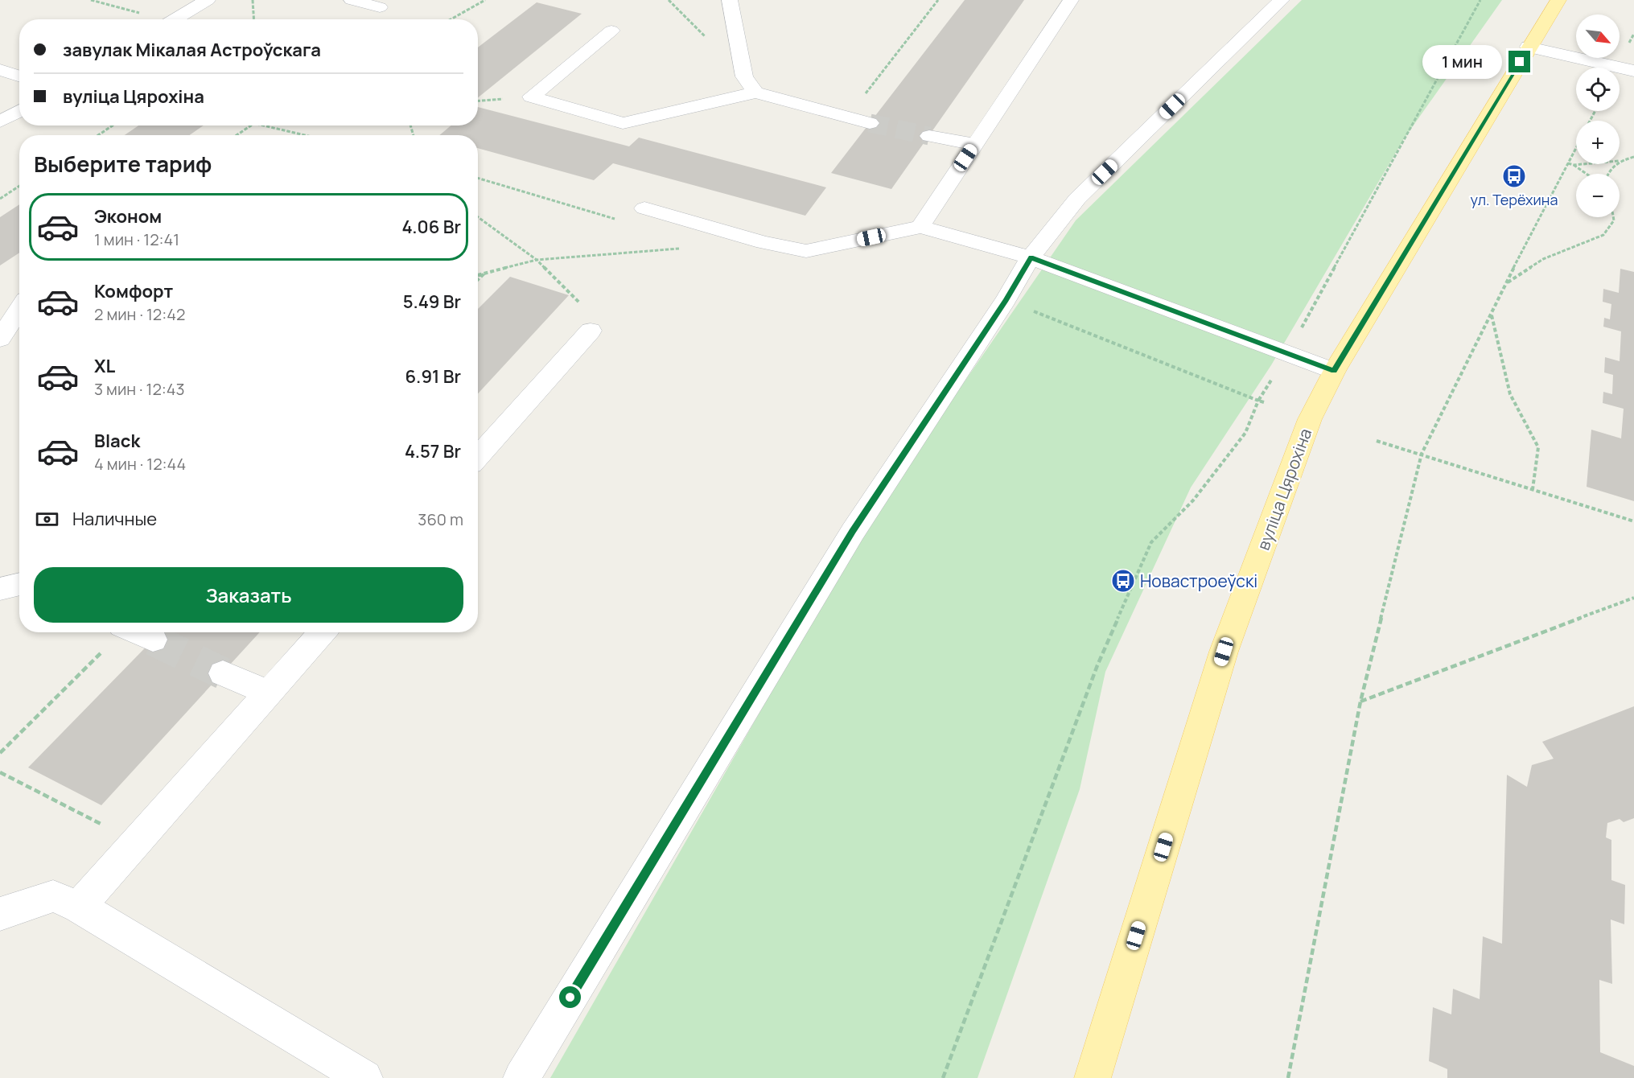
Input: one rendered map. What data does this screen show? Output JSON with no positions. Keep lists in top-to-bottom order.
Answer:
{
  "streets": {
    "main road": ["вуліца Цярохіна"]
  },
  "places": {
    "bus stop": ["ул. Терёхина", "Новастроеўскі"]
  },
  "north": "bottom right",
  "page": {
    "map_buttons": ["+", "−"],
    "banner": ["завулак Мікалая Астроўскага", "вуліца Цярохіна"],
    "bubble": "1 мин",
    "heading": "Выберите тариф",
    "list": [
      {
        "name": "Эконом",
        "note": "1 мин · 12:41",
        "value": "4.06 Br"
      },
      {
        "name": "Комфорт",
        "note": "2 мин · 12:42",
        "value": "5.49 Br"
      },
      {
        "name": "XL",
        "note": "3 мин · 12:43",
        "value": "6.91 Br"
      },
      {
        "name": "Black",
        "note": "4 мин · 12:44",
        "value": "4.57 Br"
      }
    ],
    "pay": ["Наличные", "360 m"],
    "buttons": "Заказать"
  }
}
